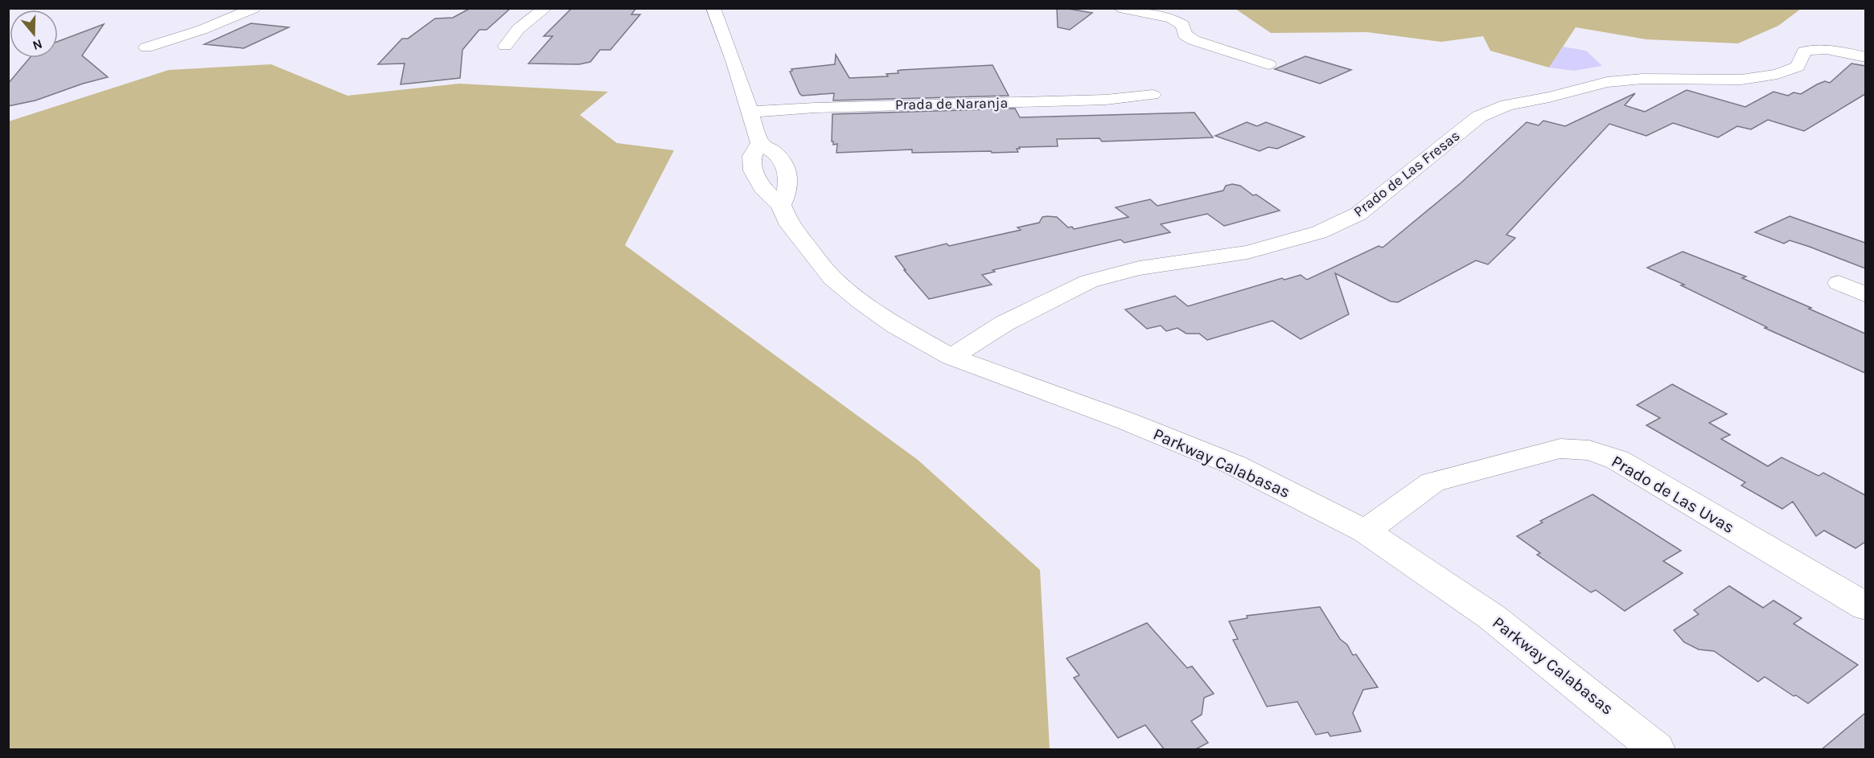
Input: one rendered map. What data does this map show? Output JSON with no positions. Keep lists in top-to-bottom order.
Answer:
{
  "streets": {
    "street": [
      "Prada de Naranja",
      "Prado de Las Fresas",
      "Parkway Calabasas",
      "Prado de Las Uvas"
    ]
  },
  "crossings": [
    ["Prado de Las Fresas", "Parkway Calabasas"],
    ["Parkway Calabasas", "Prado de Las Uvas"]
  ],
  "north": "bottom"
}
